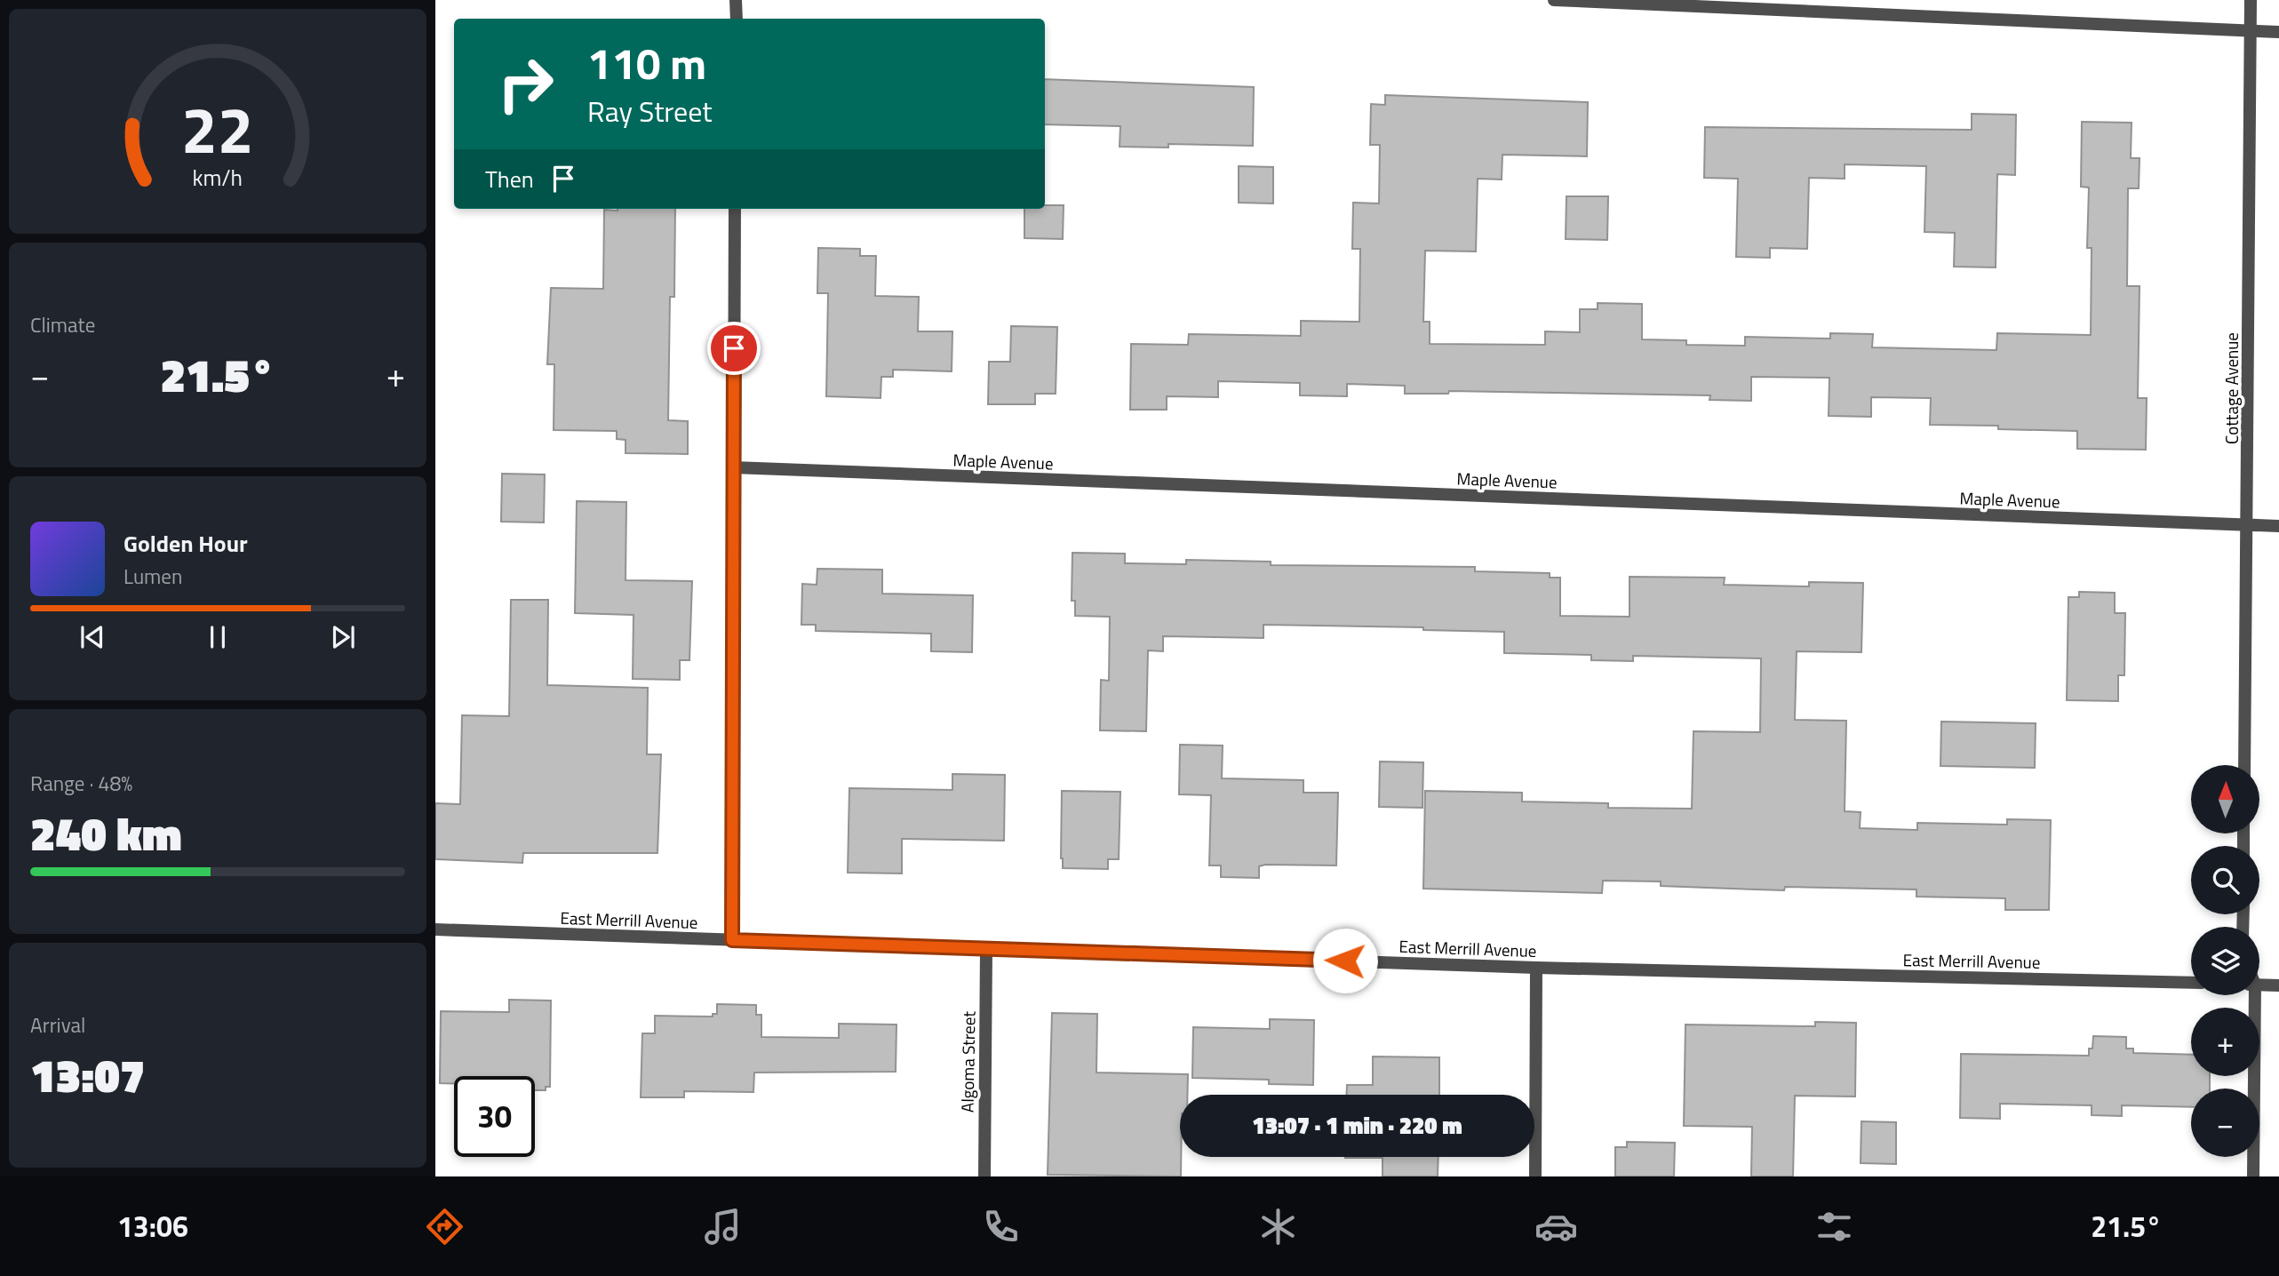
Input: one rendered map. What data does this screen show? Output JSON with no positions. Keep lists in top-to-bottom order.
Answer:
{
  "streets": {
    "street": [
      "Cottage Avenue",
      "Maple Avenue",
      "East Merrill Avenue",
      "Algoma Street"
    ]
  },
  "crossings": [
    ["Cottage Avenue", "Maple Avenue"],
    ["East Merrill Avenue", "Algoma Street"]
  ],
  "north": "top",
  "page": {
    "turn": ["110 m", "Ray Street"],
    "then": "Then",
    "tile": [
      "Climate",
      ["Range · 48%", "240 km"],
      ["Arrival", "13:07"]
    ],
    "heat": ["−", "21.5°", "+"],
    "song": ["Golden Hour", "Lumen"],
    "map_buttons": ["+", "−"],
    "limit": "30",
    "trip": "13:07 · 1 min · 220 m",
    "tabs": ["13:06", "21.5°"],
    "gauge": ["22", "km/h"]
  }
}
